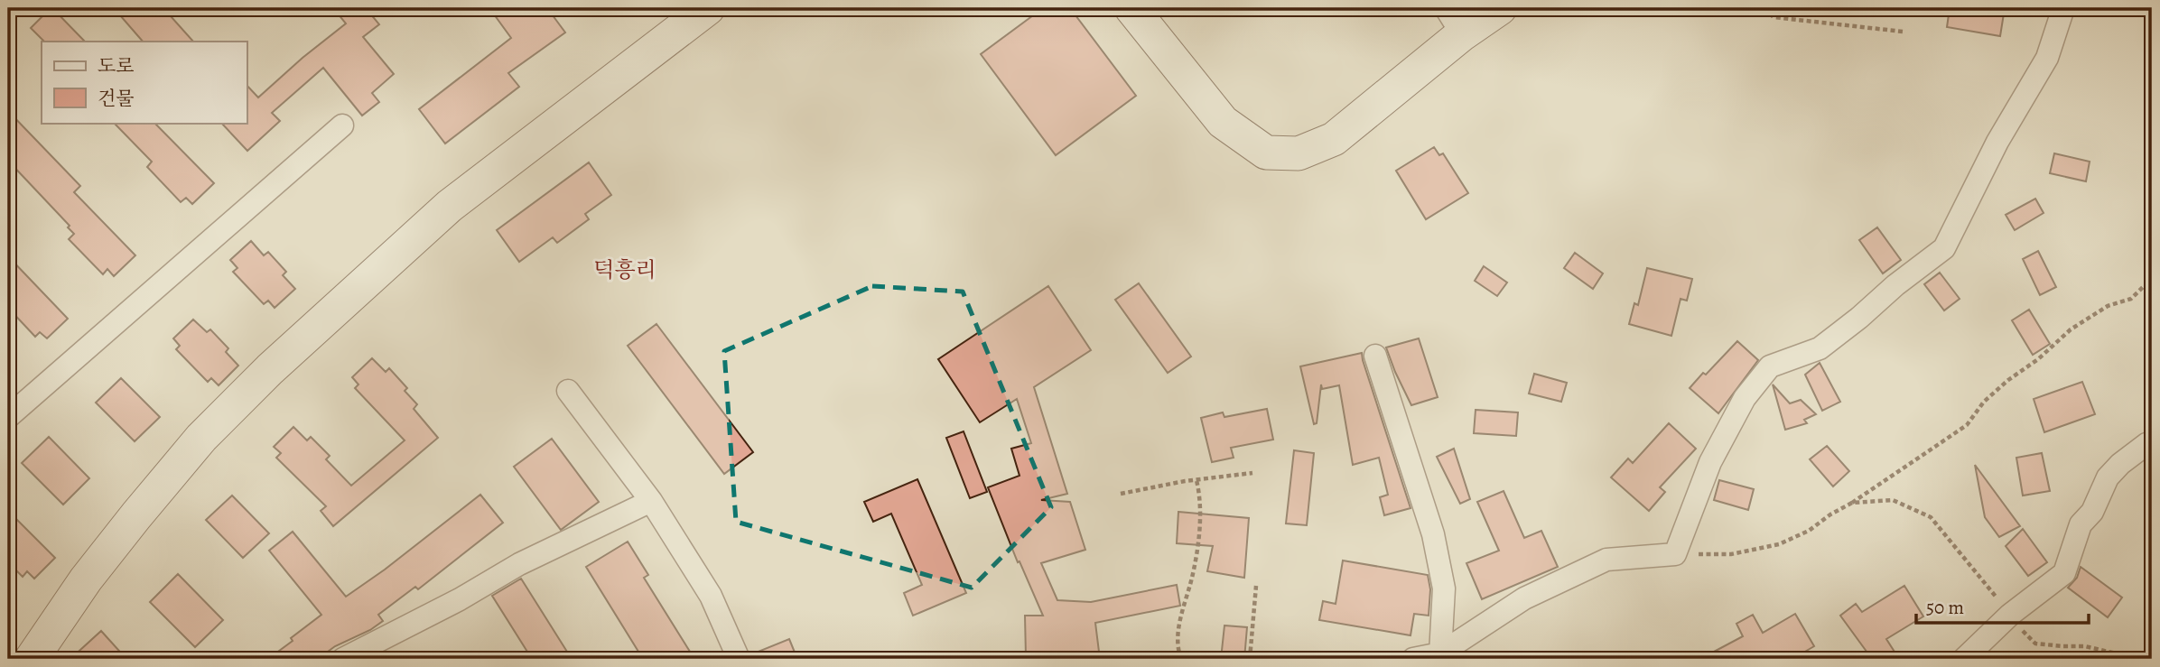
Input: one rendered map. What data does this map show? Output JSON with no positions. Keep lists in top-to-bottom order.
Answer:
{
  "districts": ["덕흥리"],
  "legend": ["도로", "건물"],
  "scale_bar": "50 m"
}
